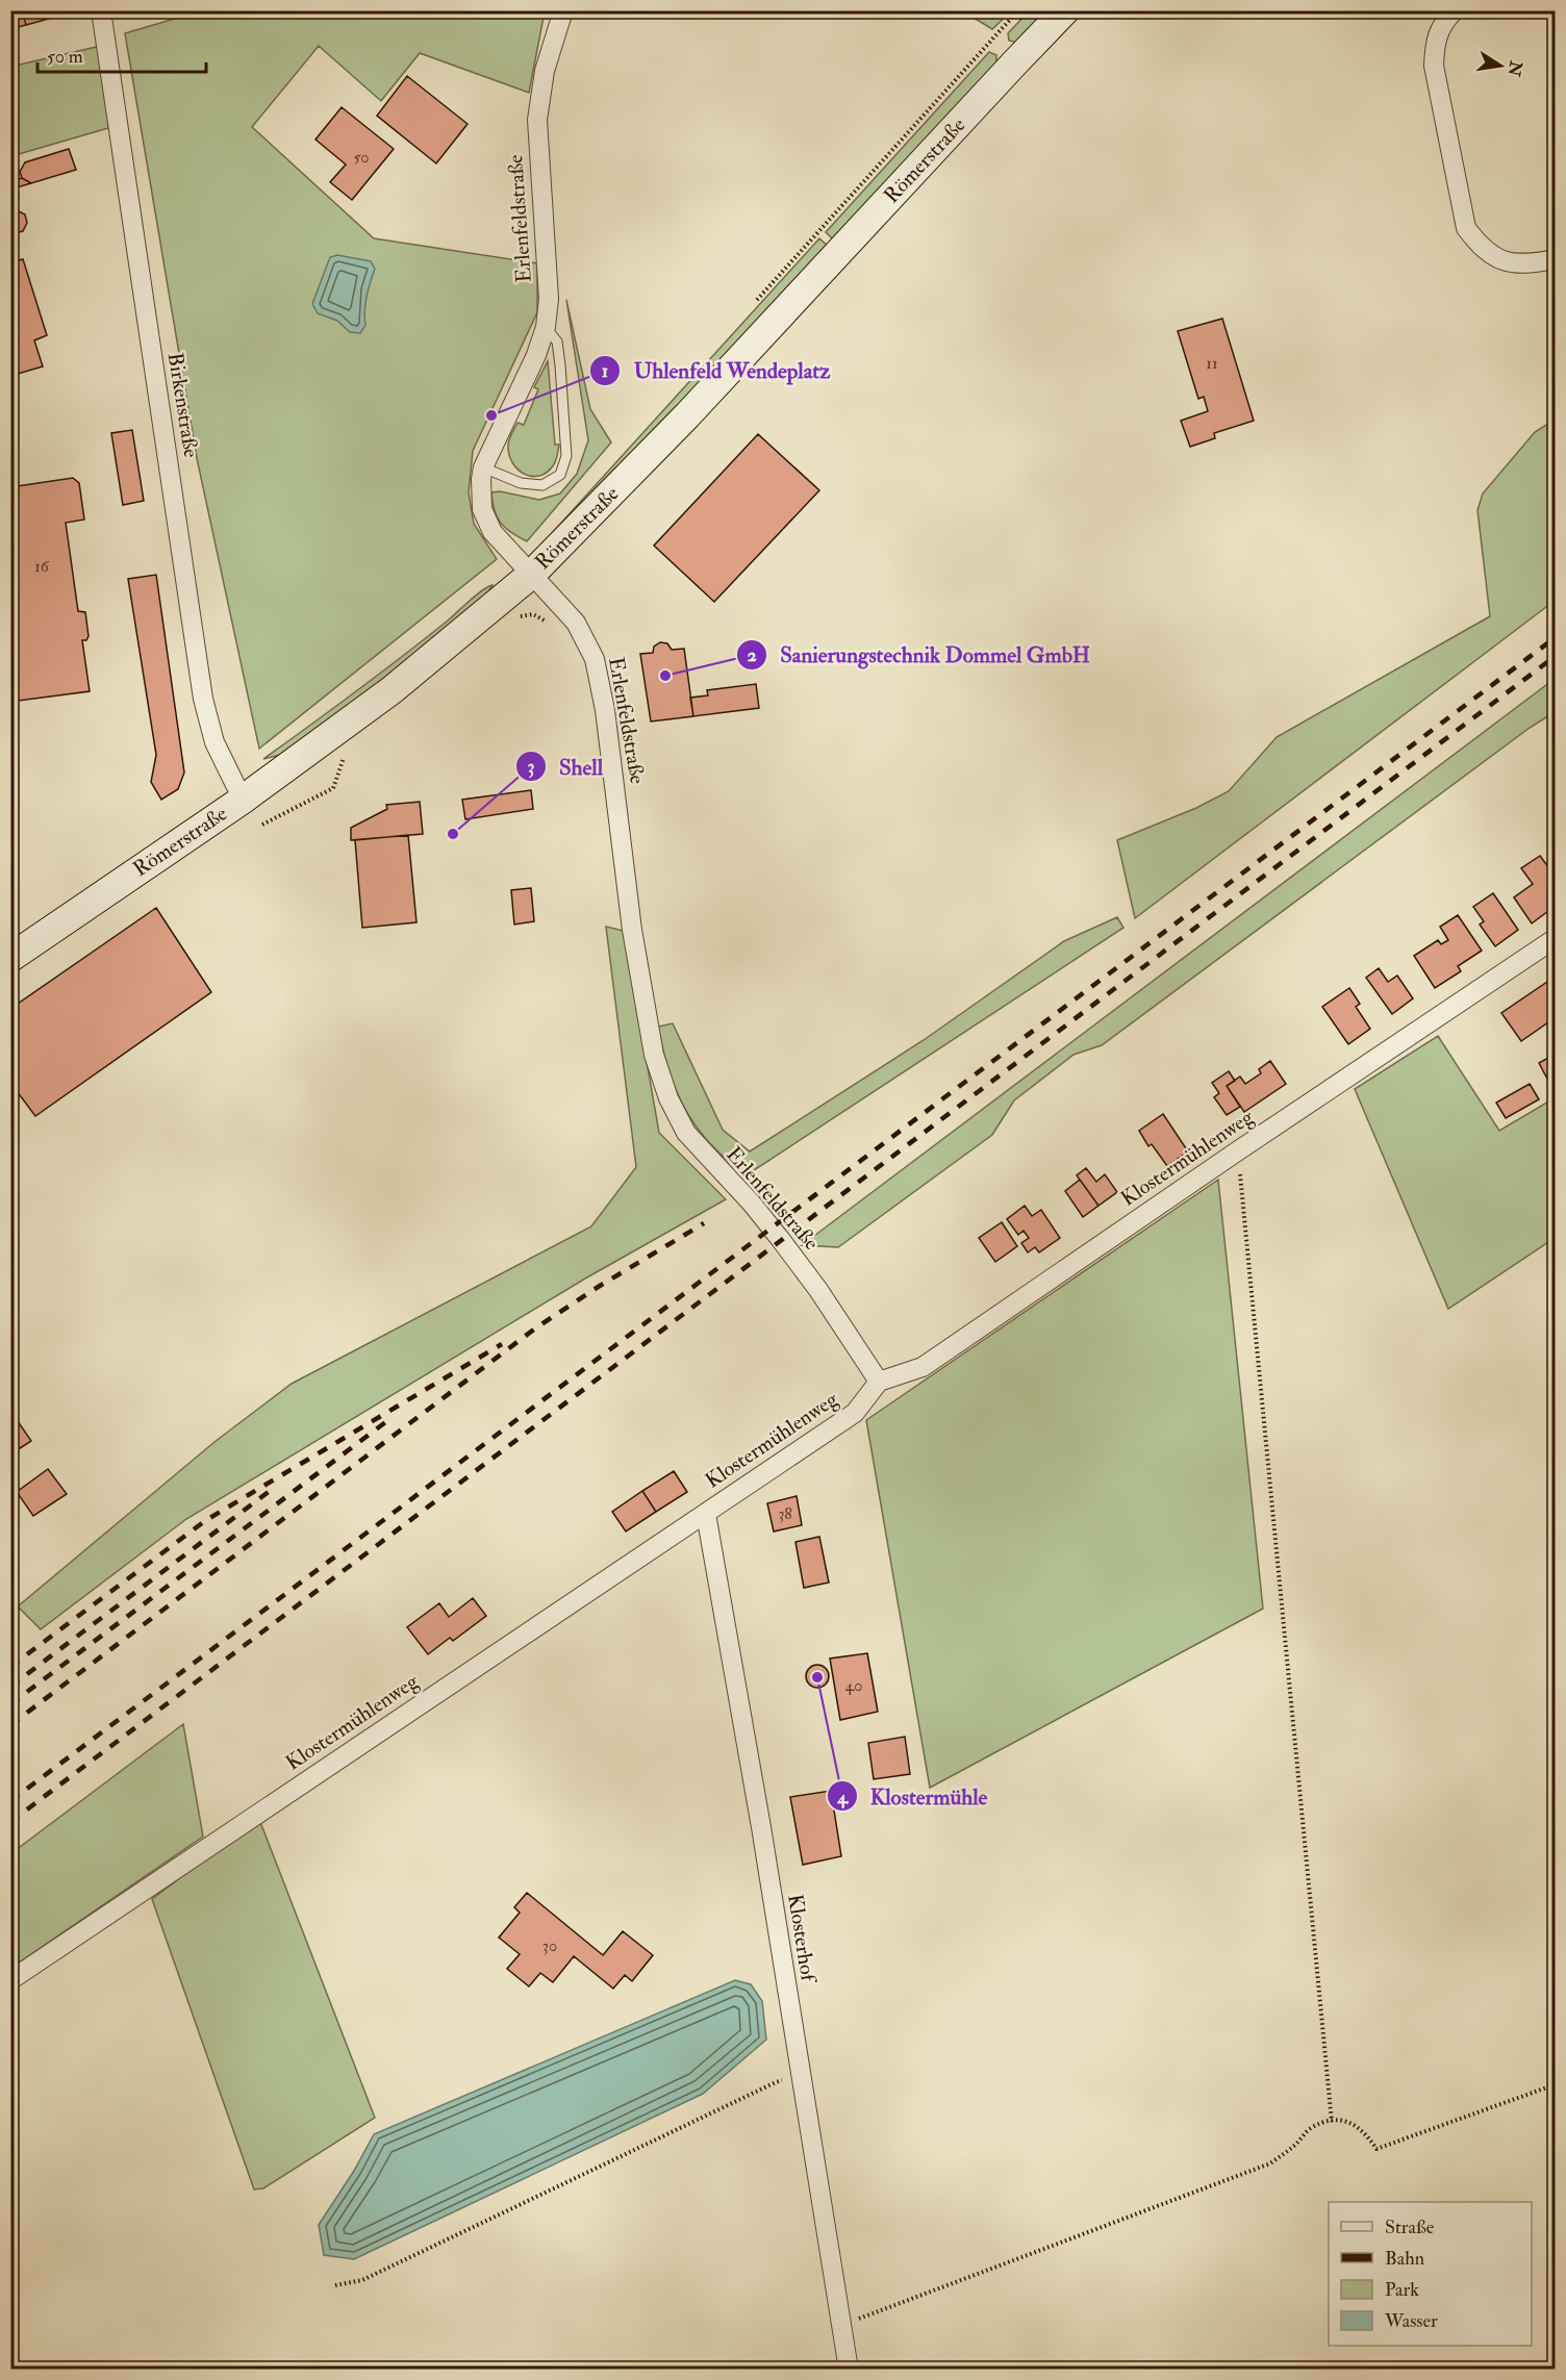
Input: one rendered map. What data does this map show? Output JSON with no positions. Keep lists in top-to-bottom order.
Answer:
{
  "streets": {
    "main road": ["Römerstraße"],
    "street": [
      "Erlenfeldstraße",
      "Birkenstraße",
      "Klostermühlenweg",
      "Klosterhof"
    ]
  },
  "crossings": [
    ["Römerstraße", "Erlenfeldstraße"],
    ["Römerstraße", "Birkenstraße"],
    ["Erlenfeldstraße", "Klostermühlenweg"],
    ["Klostermühlenweg", "Klosterhof"]
  ],
  "places": [
    "Uhlenfeld Wendeplatz",
    "Sanierungstechnik Dommel GmbH",
    "Shell",
    "Klostermühle"
  ],
  "house_numbers": [
    "50",
    "11",
    "16",
    "38",
    "40",
    "30"
  ],
  "legend": [
    "Straße",
    "Bahn",
    "Park",
    "Wasser"
  ],
  "scale_bar": "50 m",
  "north": "right"
}
